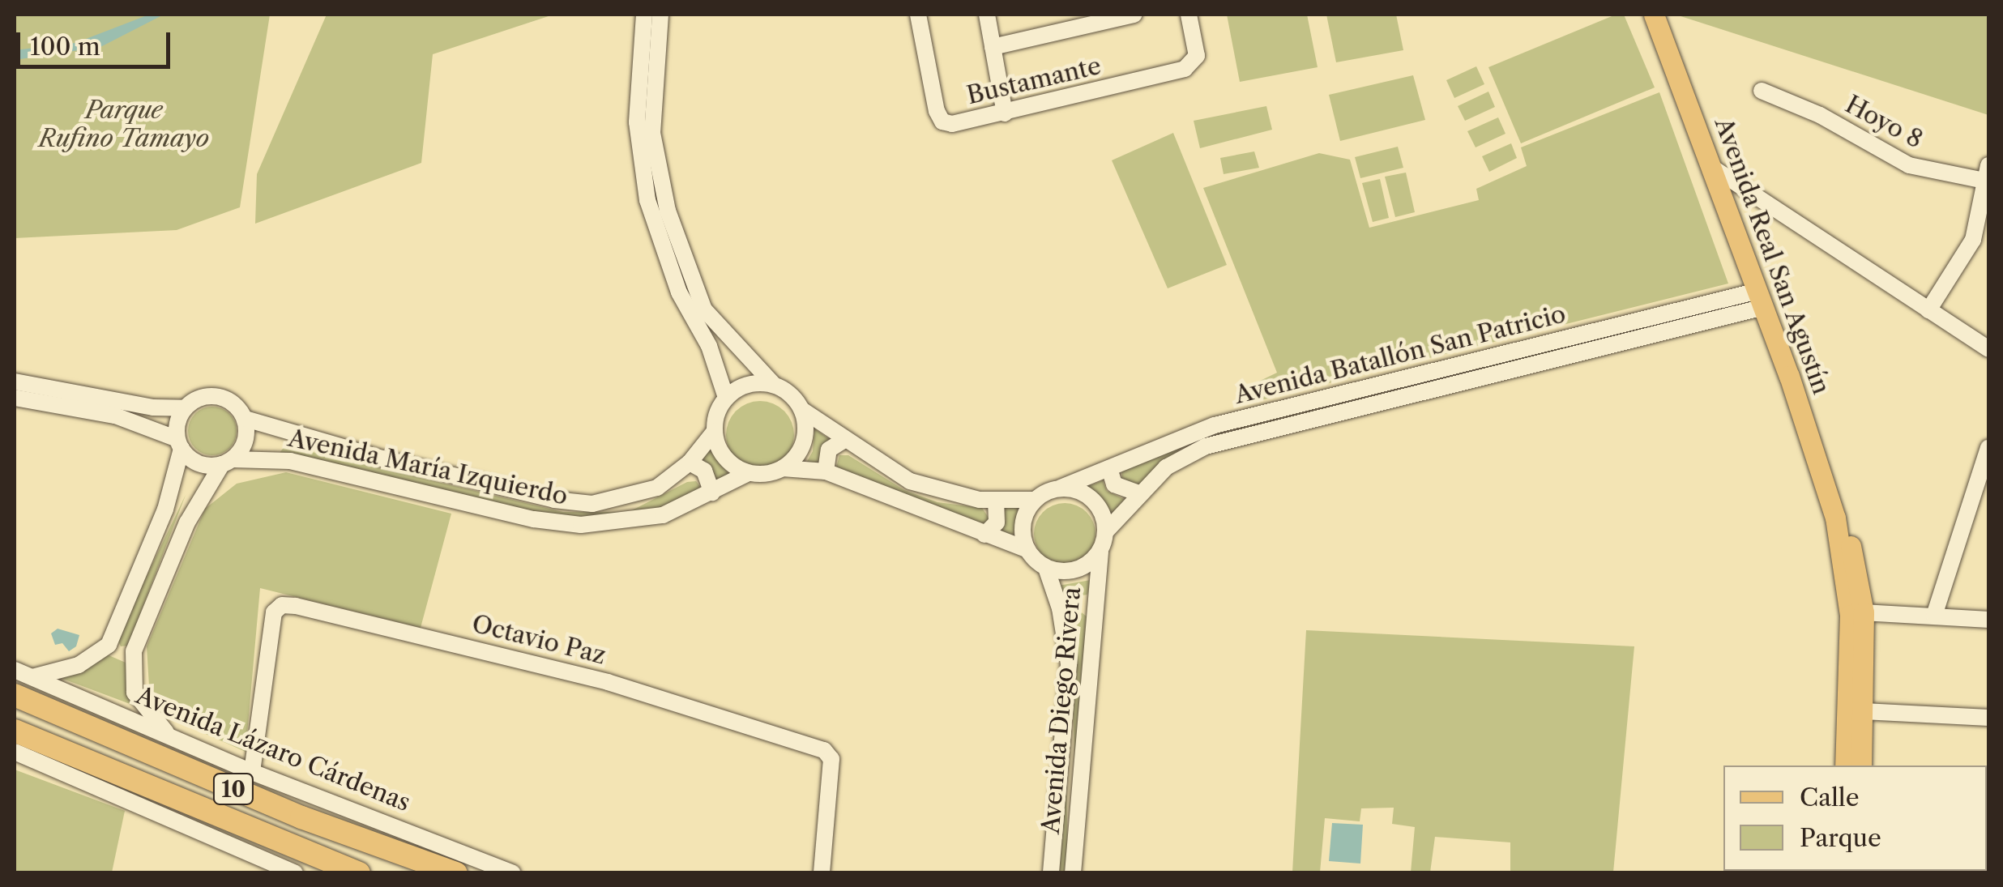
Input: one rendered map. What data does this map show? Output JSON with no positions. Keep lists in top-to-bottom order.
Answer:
{
  "streets": {
    "highway": ["Avenida Lázaro Cárdenas", "10"],
    "main road": ["Avenida Real San Agustín"],
    "street": [
      "Bustamante",
      "Hoyo 8",
      "Avenida Batallón San Patricio",
      "Avenida María Izquierdo",
      "Octavio Paz",
      "Avenida Diego Rivera"
    ]
  },
  "crossings": [
    ["Avenida Real San Agustín", "Avenida Batallón San Patricio"],
    ["Avenida Batallón San Patricio", "Avenida Diego Rivera"],
    ["Octavio Paz", "Avenida Lázaro Cárdenas"]
  ],
  "parks": ["Parque Rufino Tamayo"],
  "legend": ["Calle", "Parque"],
  "scale_bar": "100 m"
}
